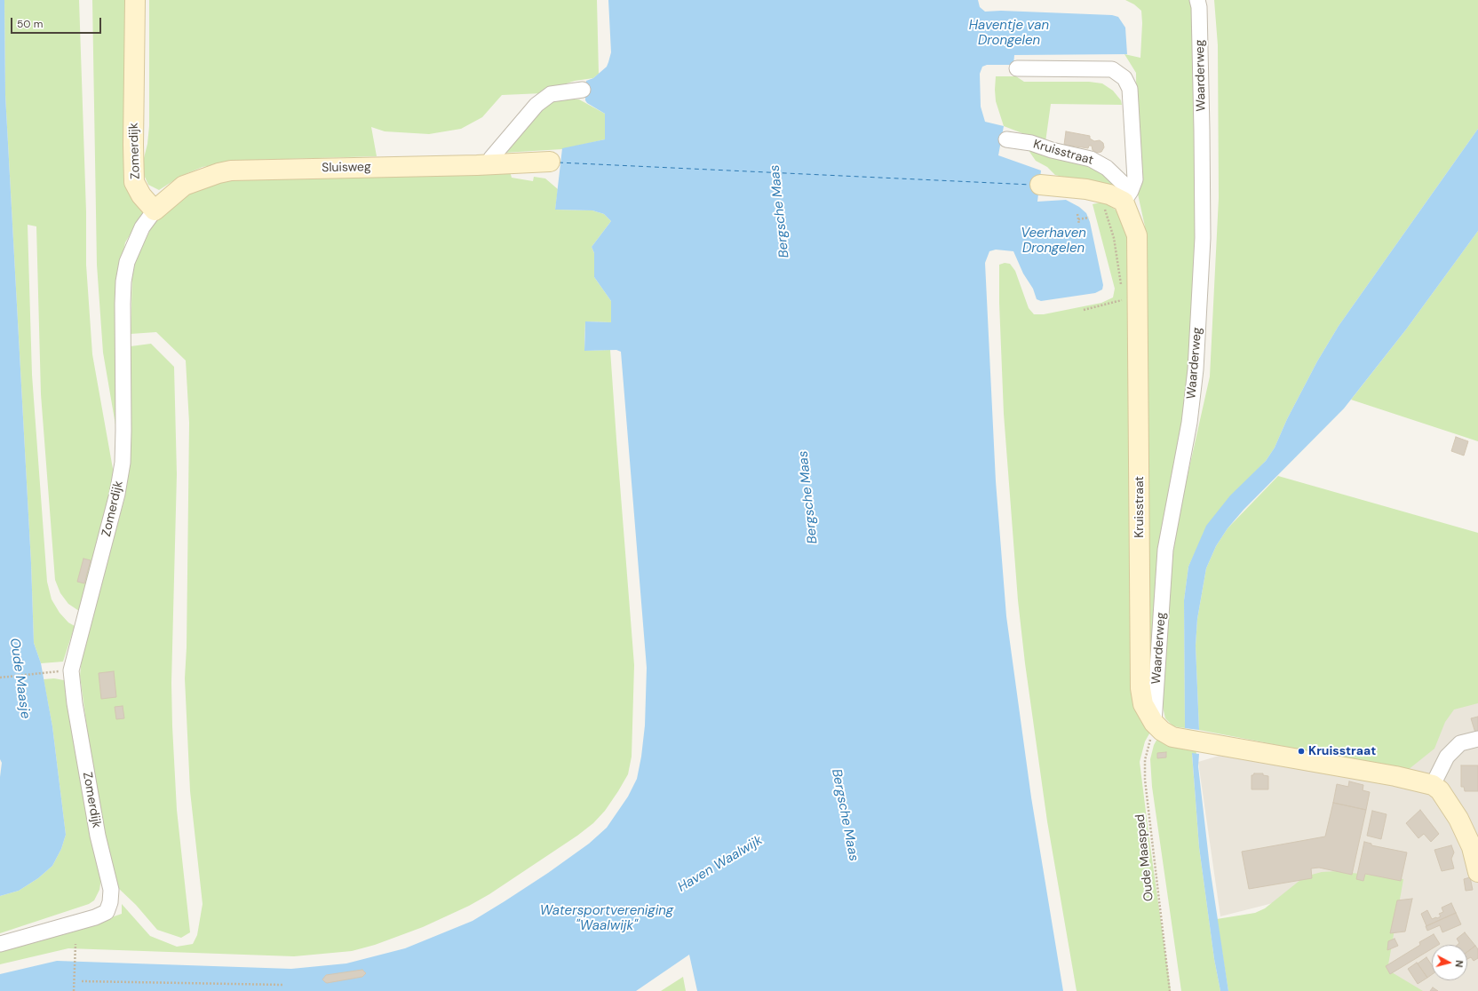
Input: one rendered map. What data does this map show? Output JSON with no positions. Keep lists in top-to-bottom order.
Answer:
{
  "streets": {
    "street": [
      "Waarderweg",
      "Zomerdijk",
      "Kruisstraat",
      "Sluisweg"
    ],
    "path": ["Oude Maaspad"]
  },
  "crossings": [
    ["Waarderweg", "Kruisstraat"],
    ["Waarderweg", "Oude Maaspad"],
    ["Zomerdijk", "Sluisweg"],
    ["Kruisstraat", "Oude Maaspad"]
  ],
  "water": [
    "Haventje van Drongelen",
    "Bergsche Maas",
    "Veerhaven Drongelen",
    "Oude Maasje",
    "Haven Waalwijk",
    "Watersportvereniging \"Waalwijk\""
  ],
  "places": ["Kruisstraat"],
  "scale_bar": "50 m",
  "north": "right"
}
